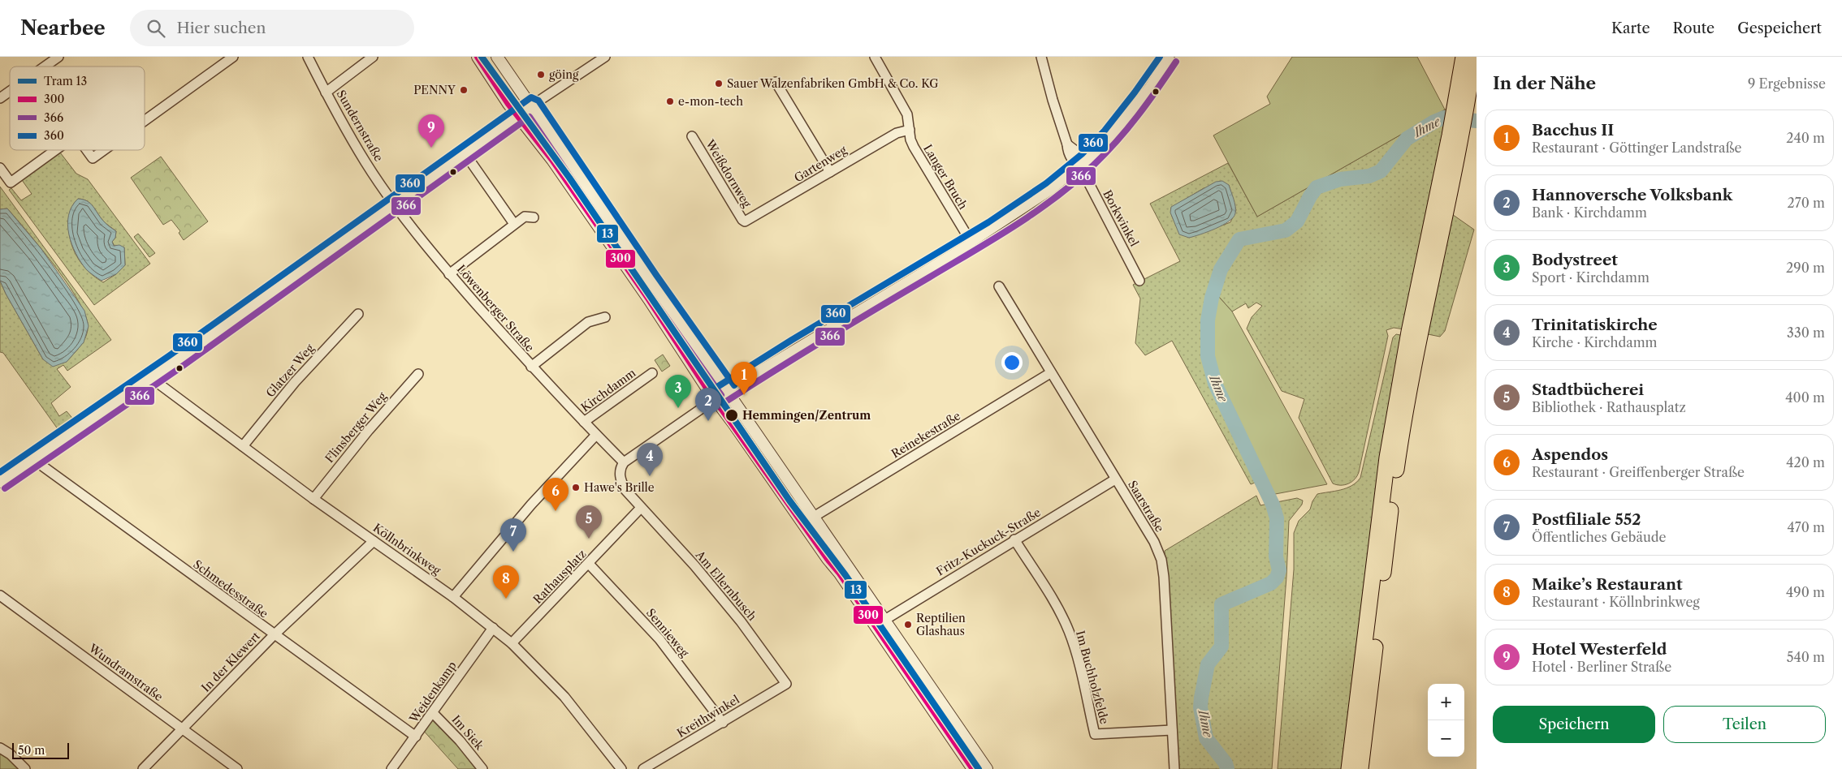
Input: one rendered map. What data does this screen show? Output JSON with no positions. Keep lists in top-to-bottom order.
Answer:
{
  "streets": {
    "street": [
      "Sundernstraße",
      "Gartenweg",
      "Weißdornweg",
      "Langer Bruch",
      "Borkwinkel",
      "Löwenberger Straße",
      "Glatzer Weg",
      "Kirchdamm",
      "Flinsberger Weg",
      "Reinekestraße",
      "Saarstraße",
      "Fritz-Kuckuck-Straße",
      "Köllnbrinkweg",
      "Rathausplatz",
      "Am Ellernbusch",
      "Schmedesstraße",
      "Sennieweg",
      "In der Klewert",
      "Wundramstraße",
      "Im Buchholzfelde",
      "Weidenkamp",
      "Kreithwinkel",
      "Im Siek"
    ]
  },
  "crossings": [
    ["Sundernstraße", "Löwenberger Straße"],
    ["Gartenweg", "Weißdornweg"],
    ["Gartenweg", "Langer Bruch"],
    ["Löwenberger Straße", "Kirchdamm"],
    ["Glatzer Weg", "Köllnbrinkweg"],
    ["Flinsberger Weg", "Köllnbrinkweg"],
    ["Reinekestraße", "Saarstraße"],
    ["Saarstraße", "Fritz-Kuckuck-Straße"],
    ["Saarstraße", "Im Buchholzfelde"],
    ["Fritz-Kuckuck-Straße", "Im Buchholzfelde"],
    ["Köllnbrinkweg", "Rathausplatz"],
    ["Köllnbrinkweg", "In der Klewert"],
    ["Köllnbrinkweg", "Weidenkamp"],
    ["Rathausplatz", "Am Ellernbusch"],
    ["Rathausplatz", "Sennieweg"],
    ["Am Ellernbusch", "Kreithwinkel"],
    ["Schmedesstraße", "In der Klewert"],
    ["Schmedesstraße", "Weidenkamp"],
    ["Sennieweg", "Kreithwinkel"],
    ["In der Klewert", "Wundramstraße"],
    ["Weidenkamp", "Im Siek"]
  ],
  "water": ["Ihme"],
  "places": [
    "göing",
    "Sauer Walzenfabriken GmbH & Co. KG",
    "PENNY",
    "e-mon-tech",
    "Hemmingen/Zentrum",
    "Hawe's Brille",
    "Reptilien Glashaus"
  ],
  "lines": [
    "tram line 13",
    "transit line 300",
    "transit line 360",
    "transit line 366"
  ],
  "legend": [
    "Tram 13",
    "300",
    "366",
    "360"
  ],
  "scale_bar": "50 m",
  "page": {
    "header": "Nearbee",
    "search": "Hier suchen",
    "nav": ["Karte", "Route", "Gespeichert"],
    "heading": ["In der Nähe", "9 Ergebnisse"],
    "list": [
      {
        "mark": "1",
        "name": "Bacchus II",
        "note": "Restaurant · Göttinger Landstraße",
        "value": "240 m"
      },
      {
        "mark": "2",
        "name": "Hannoversche Volksbank",
        "note": "Bank · Kirchdamm",
        "value": "270 m"
      },
      {
        "mark": "3",
        "name": "Bodystreet",
        "note": "Sport · Kirchdamm",
        "value": "290 m"
      },
      {
        "mark": "4",
        "name": "Trinitatiskirche",
        "note": "Kirche · Kirchdamm",
        "value": "330 m"
      },
      {
        "mark": "5",
        "name": "Stadtbücherei",
        "note": "Bibliothek · Rathausplatz",
        "value": "400 m"
      },
      {
        "mark": "6",
        "name": "Aspendos",
        "note": "Restaurant · Greiffenberger Straße",
        "value": "420 m"
      },
      {
        "mark": "7",
        "name": "Postfiliale 552",
        "note": "Öffentliches Gebäude",
        "value": "470 m"
      },
      {
        "mark": "8",
        "name": "Maike’s Restaurant",
        "note": "Restaurant · Köllnbrinkweg",
        "value": "490 m"
      },
      {
        "mark": "9",
        "name": "Hotel Westerfeld",
        "note": "Hotel · Berliner Straße",
        "value": "540 m"
      }
    ],
    "pins": [
      "9",
      "1",
      "3",
      "2",
      "4",
      "6",
      "5",
      "7",
      "8"
    ],
    "map_buttons": ["+", "−"],
    "buttons": ["Speichern", "Teilen"],
    "scale": "50 m"
  }
}
